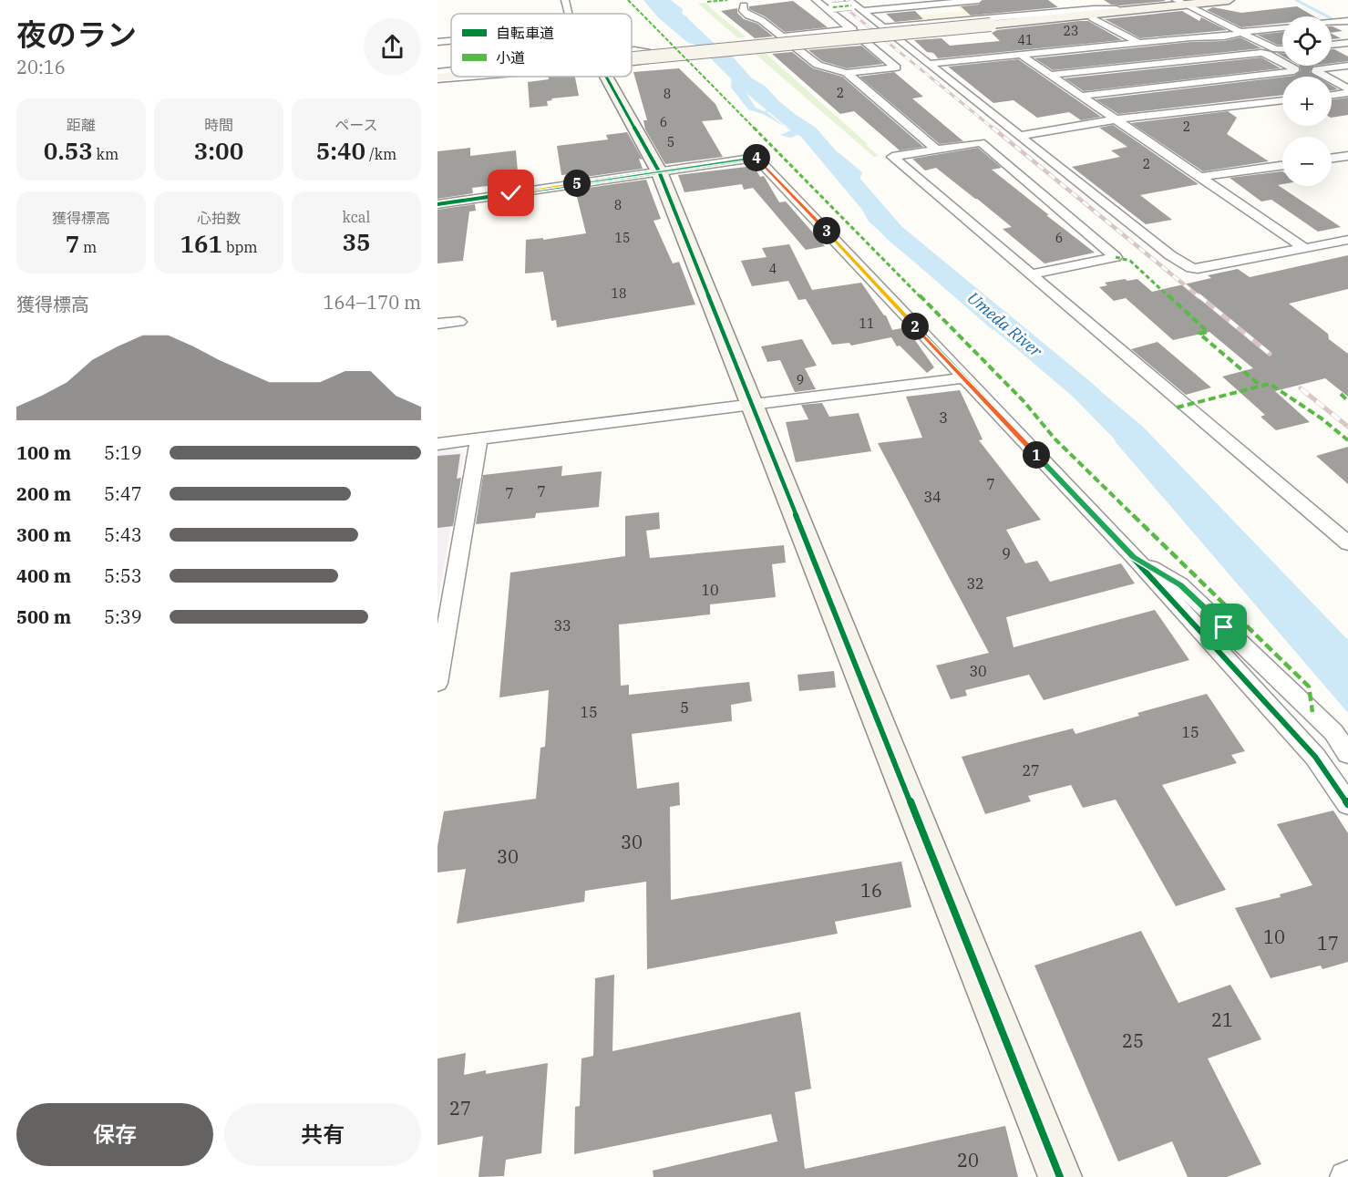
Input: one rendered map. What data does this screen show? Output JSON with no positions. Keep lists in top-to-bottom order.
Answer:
{
  "water": ["Umeda River"],
  "house_numbers": [
    "23",
    "41",
    "2",
    "8",
    "6",
    "2",
    "5",
    "2",
    "8",
    "15",
    "6",
    "4",
    "18",
    "11",
    "9",
    "3",
    "7",
    "7",
    "7",
    "34",
    "9",
    "32",
    "10",
    "33",
    "30",
    "5",
    "15",
    "15",
    "27",
    "30",
    "30",
    "16",
    "10",
    "17",
    "21",
    "25",
    "27",
    "20"
  ],
  "legend": ["自転車道", "小道"],
  "page": {
    "heading": ["夜のラン", "20:16"],
    "map_buttons": ["+", "−"],
    "stats": [
      ["距離", "0.53 km"],
      ["時間", "3:00"],
      ["ペース", "5:40 /km"],
      ["獲得標高", "7 m"],
      ["心拍数", "161 bpm"],
      ["kcal", "35"]
    ],
    "pins": [
      "4",
      "5",
      "3",
      "2",
      "1"
    ],
    "chart": ["獲得標高", "164–170 m"],
    "list": [
      {
        "name": "100 m",
        "note": "5:19"
      },
      {
        "name": "200 m",
        "note": "5:47"
      },
      {
        "name": "300 m",
        "note": "5:43"
      },
      {
        "name": "400 m",
        "note": "5:53"
      },
      {
        "name": "500 m",
        "note": "5:39"
      }
    ],
    "buttons": ["保存", "共有"]
  }
}
